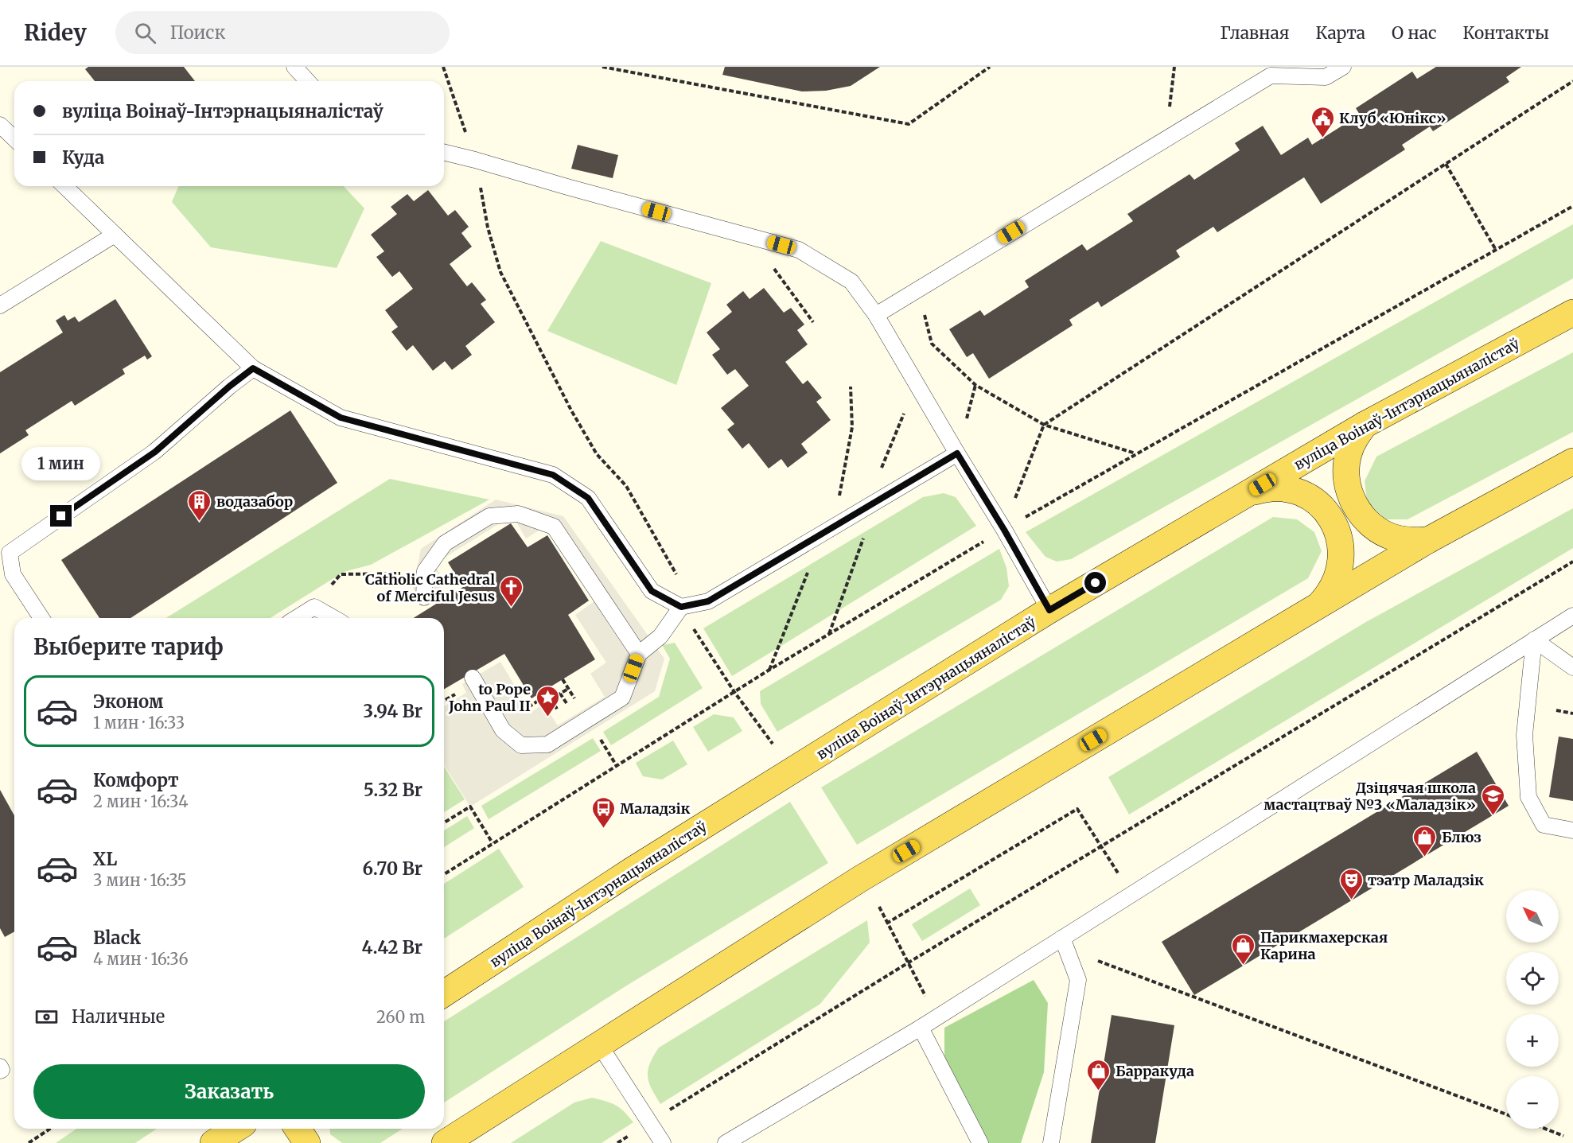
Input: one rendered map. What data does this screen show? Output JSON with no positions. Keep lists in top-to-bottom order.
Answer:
{
  "streets": {
    "main road": ["вуліца Воінаў-Інтэрнацыяналістаў"]
  },
  "places": {
    "public building": ["Клуб «Юнікс»"],
    "building": ["водазабор"],
    "church": ["Catholic Cathedral of Merciful Jesus"],
    "place": ["to Pope John Paul II"],
    "school or university": ["Дзіцячая школа мастацтваў №3 «Маладзік»"],
    "bus stop": ["Маладзік"],
    "shop": ["Блюз", "Парикмахерская Карина", "Барракуда"],
    "theatre": ["тэатр Маладзік"]
  },
  "north": "top left",
  "page": {
    "header": "Ridey",
    "search": "Поиск",
    "nav": [
      "Главная",
      "Карта",
      "О нас",
      "Контакты"
    ],
    "banner": ["вуліца Воінаў-Інтэрнацыяналістаў", "Куда"],
    "bubble": "1 мин",
    "heading": "Выберите тариф",
    "list": [
      {
        "name": "Эконом",
        "note": "1 мин · 16:33",
        "value": "3.94 Br"
      },
      {
        "name": "Комфорт",
        "note": "2 мин · 16:34",
        "value": "5.32 Br"
      },
      {
        "name": "XL",
        "note": "3 мин · 16:35",
        "value": "6.70 Br"
      },
      {
        "name": "Black",
        "note": "4 мин · 16:36",
        "value": "4.42 Br"
      }
    ],
    "map_buttons": ["+", "−"],
    "pay": ["Наличные", "260 m"],
    "buttons": "Заказать"
  }
}
